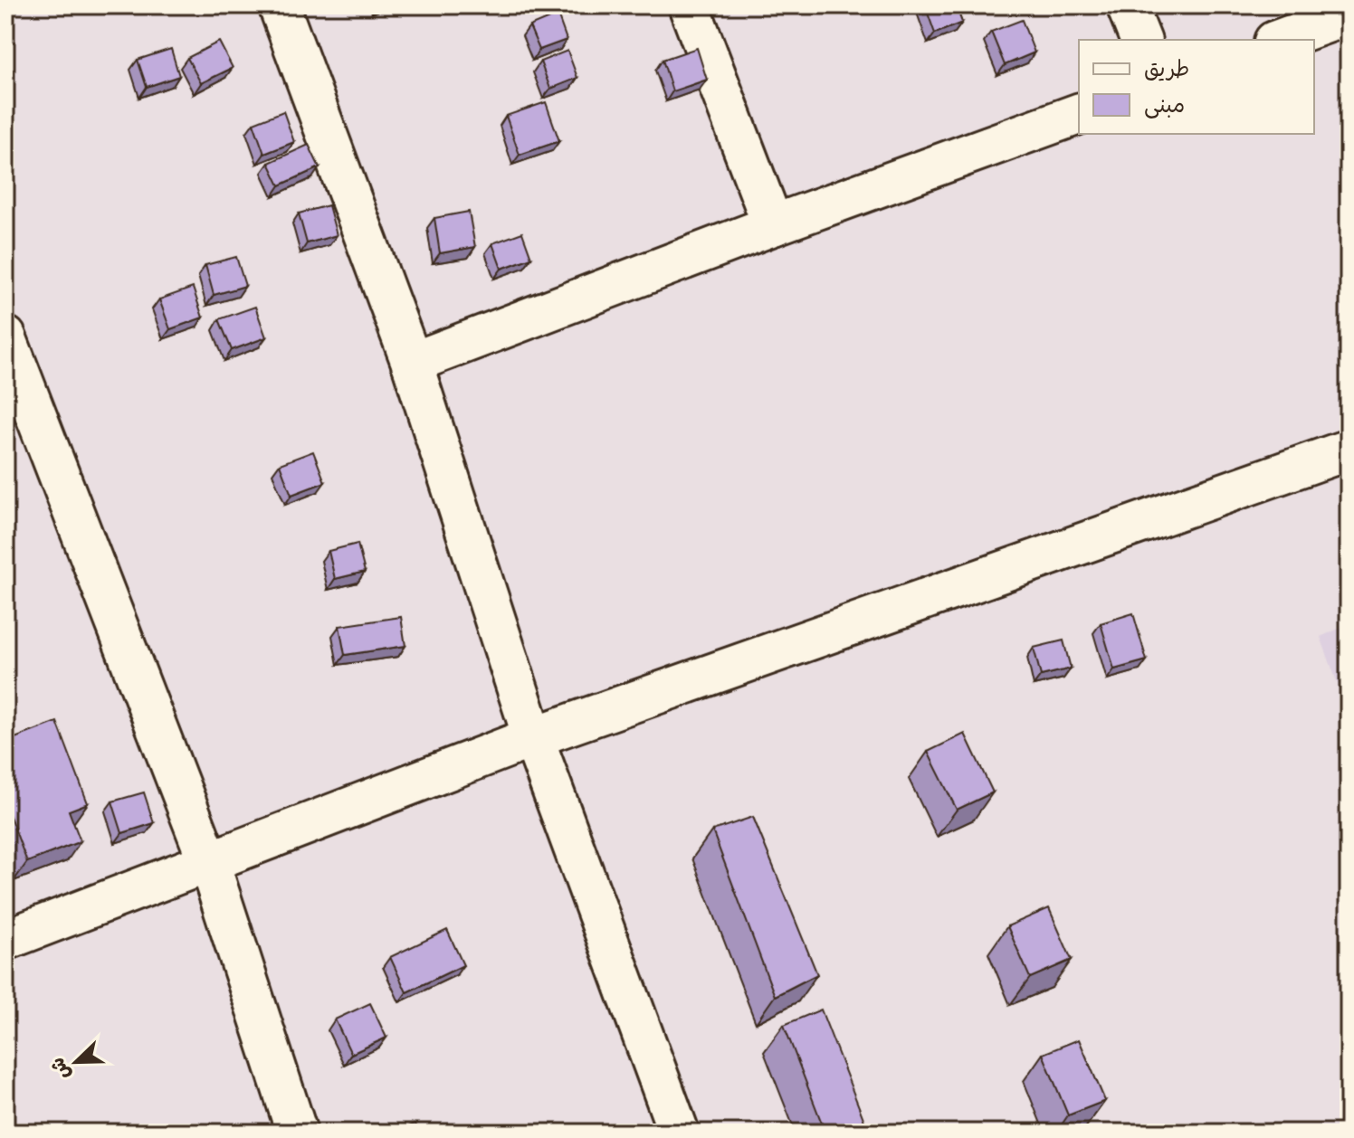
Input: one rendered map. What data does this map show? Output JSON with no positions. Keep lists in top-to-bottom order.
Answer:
{
  "legend": ["طريق", "مبنى"],
  "north": "bottom left"
}
